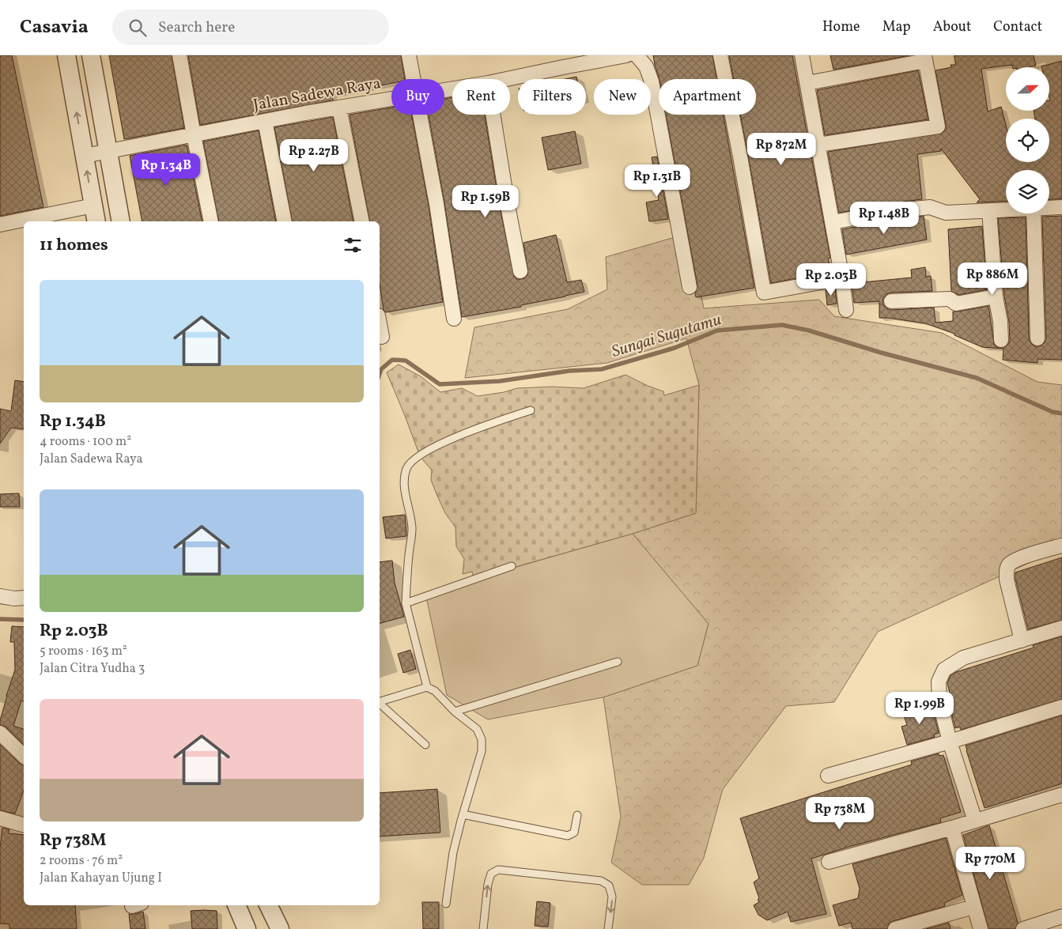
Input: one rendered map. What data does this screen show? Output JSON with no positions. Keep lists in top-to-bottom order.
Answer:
{
  "streets": {
    "street": ["Jalan Sadewa Raya"]
  },
  "water": ["Sungai Sugutamu"],
  "north": "right",
  "page": {
    "header": "Casavia",
    "search": "Search here",
    "nav": [
      "Home",
      "Map",
      "About",
      "Contact"
    ],
    "chip": [
      "Buy",
      "Rent",
      "Filters",
      "New",
      "Apartment"
    ],
    "price": [
      "Rp 872M",
      "Rp 2.27B",
      "Rp 1.34B",
      "Rp 1.31B",
      "Rp 1.59B",
      "Rp 1.48B",
      "Rp 886M",
      "Rp 2.03B",
      "Rp 1.99B",
      "Rp 738M",
      "Rp 770M"
    ],
    "heading": "11 homes",
    "list": [
      {
        "name": "Rp 1.34B",
        "note": "4 rooms · 100 m² · Jalan Sadewa Raya"
      },
      {
        "name": "Rp 2.03B",
        "note": "5 rooms · 163 m² · Jalan Citra Yudha 3"
      },
      {
        "name": "Rp 738M",
        "note": "2 rooms · 76 m² · Jalan Kahayan Ujung I"
      }
    ]
  }
}
